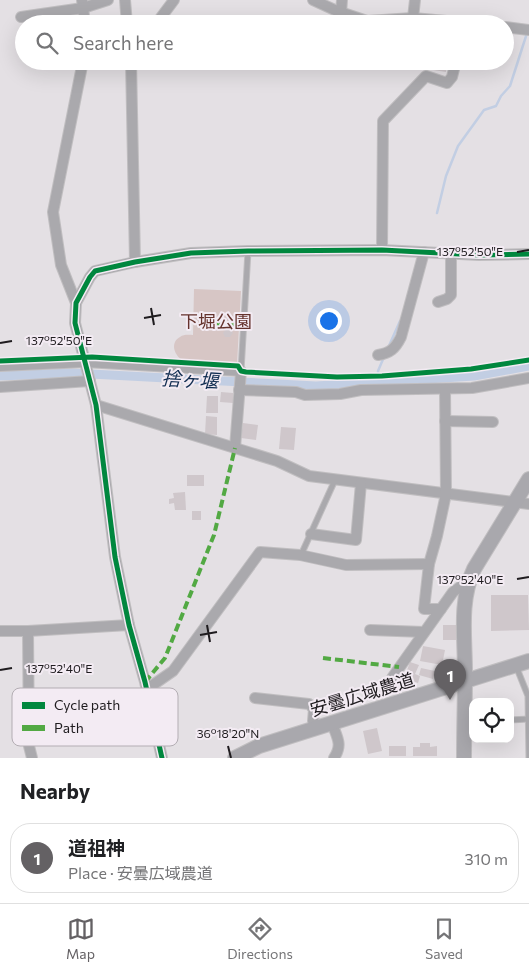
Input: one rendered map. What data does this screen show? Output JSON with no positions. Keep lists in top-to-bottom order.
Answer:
{
  "streets": {
    "main road": ["安曇広域農道"]
  },
  "water": ["捨ヶ堰"],
  "parks": ["下堀公園"],
  "legend": ["Cycle path", "Path"],
  "page": {
    "search": "Search here",
    "pins": "1",
    "heading": "Nearby",
    "list": [
      {
        "mark": "1",
        "name": "道祖神",
        "note": "Place · 安曇広域農道",
        "value": "310 m"
      }
    ],
    "nav": ["Map", "Directions", "Saved"]
  },
  "coordinates": ["137°52'50\"E", "137°52'40\"E", "36°18'20\"N"]
}
